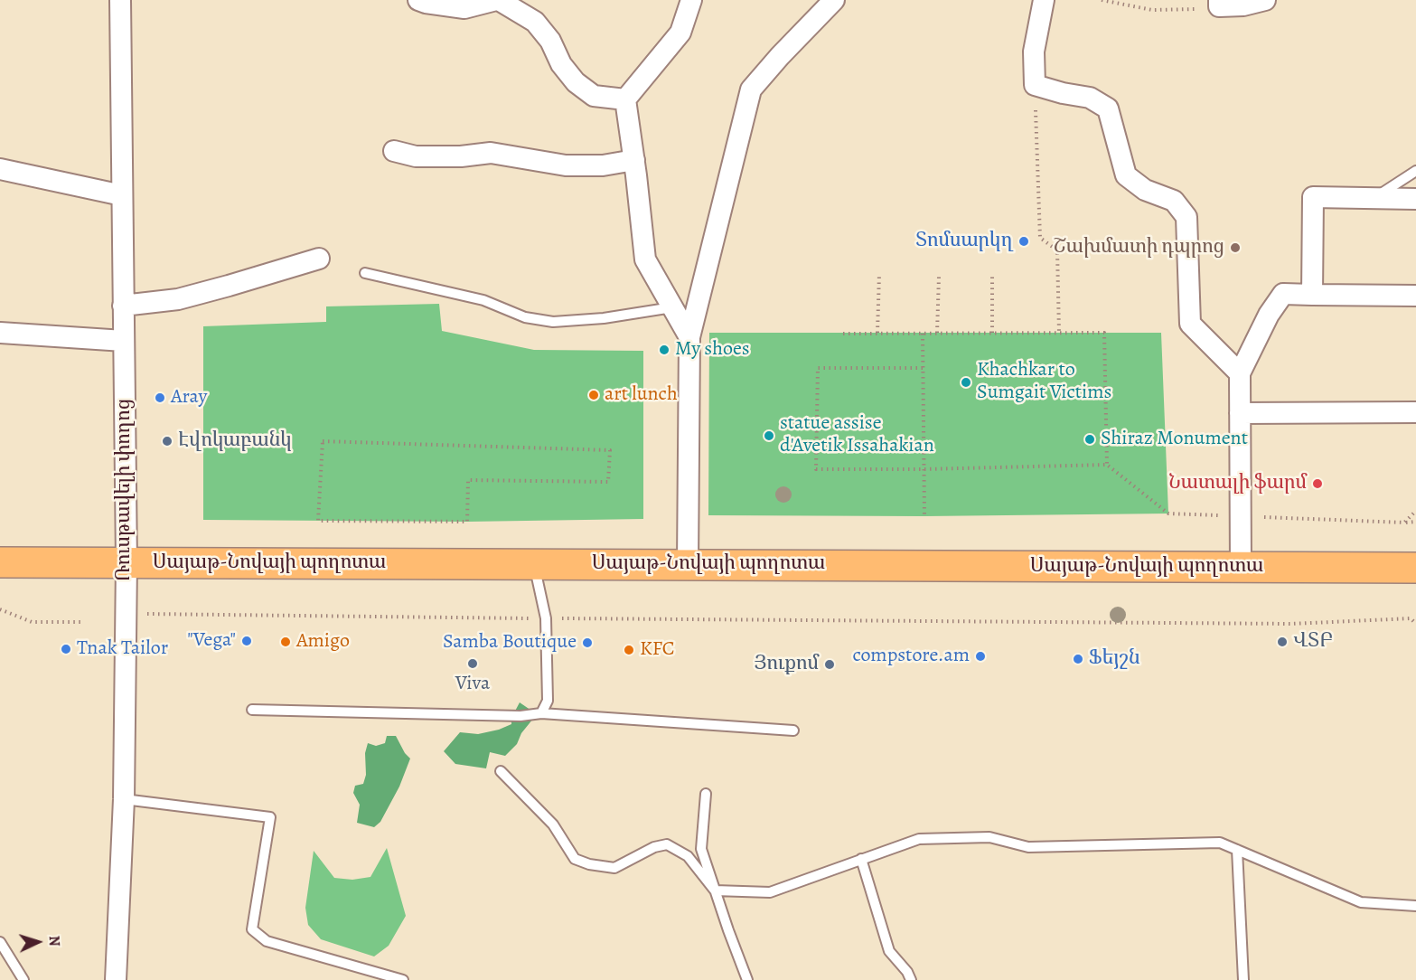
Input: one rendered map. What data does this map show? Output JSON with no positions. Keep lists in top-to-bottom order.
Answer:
{
  "streets": {
    "highway": ["Սայաթ-Նովայի պողոտա"],
    "street": ["Ռուսթավելի փողոց"]
  },
  "crossings": [
    ["Ռուսթավելի փողոց", "Սայաթ-Նովայի պողոտա"]
  ],
  "places": [
    "Տոմսարկղ",
    "Շախմատի դպրոց",
    "My shoes",
    "Khachkar to Sumgait Victims",
    "art lunch",
    "Aray",
    "statue assise d'Avetik Issahakian",
    "Shiraz Monument",
    "Էվոկաբանկ",
    "Նատալի ֆարմ",
    "\"Vega\"",
    "Amigo",
    "ՎՏԲ",
    "Samba Boutique",
    "Tnak Tailor",
    "KFC",
    "compstore.am",
    "Ֆեյշն",
    "Viva",
    "Յուքոմ"
  ],
  "north": "right"
}
